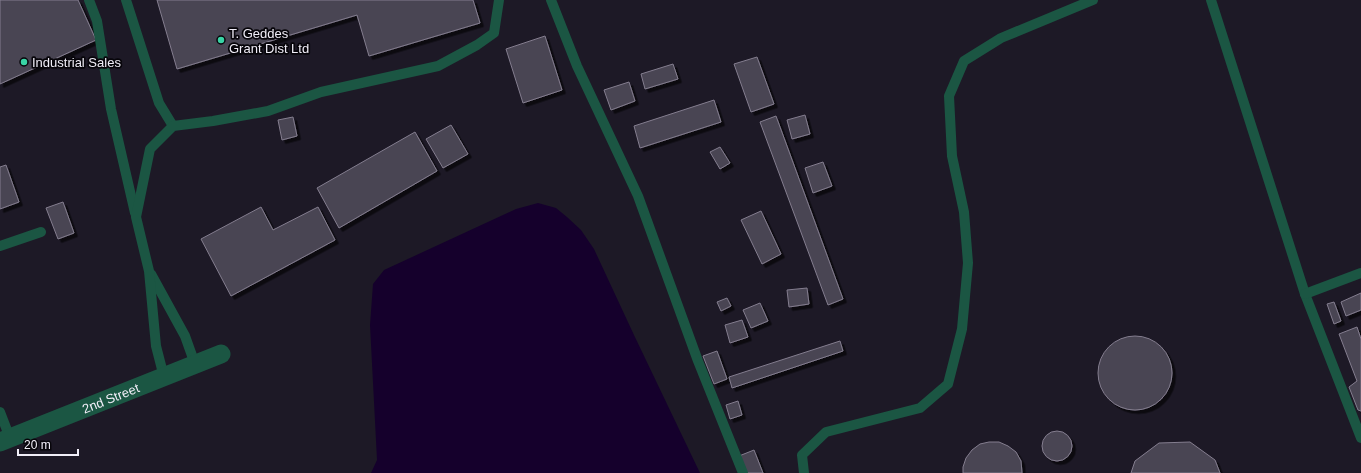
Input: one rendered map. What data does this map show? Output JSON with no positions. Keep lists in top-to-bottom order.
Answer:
{
  "streets": {
    "street": ["2nd Street"]
  },
  "places": ["T. Geddes Grant Dist Ltd", "Industrial Sales"],
  "scale_bar": "20 m"
}
